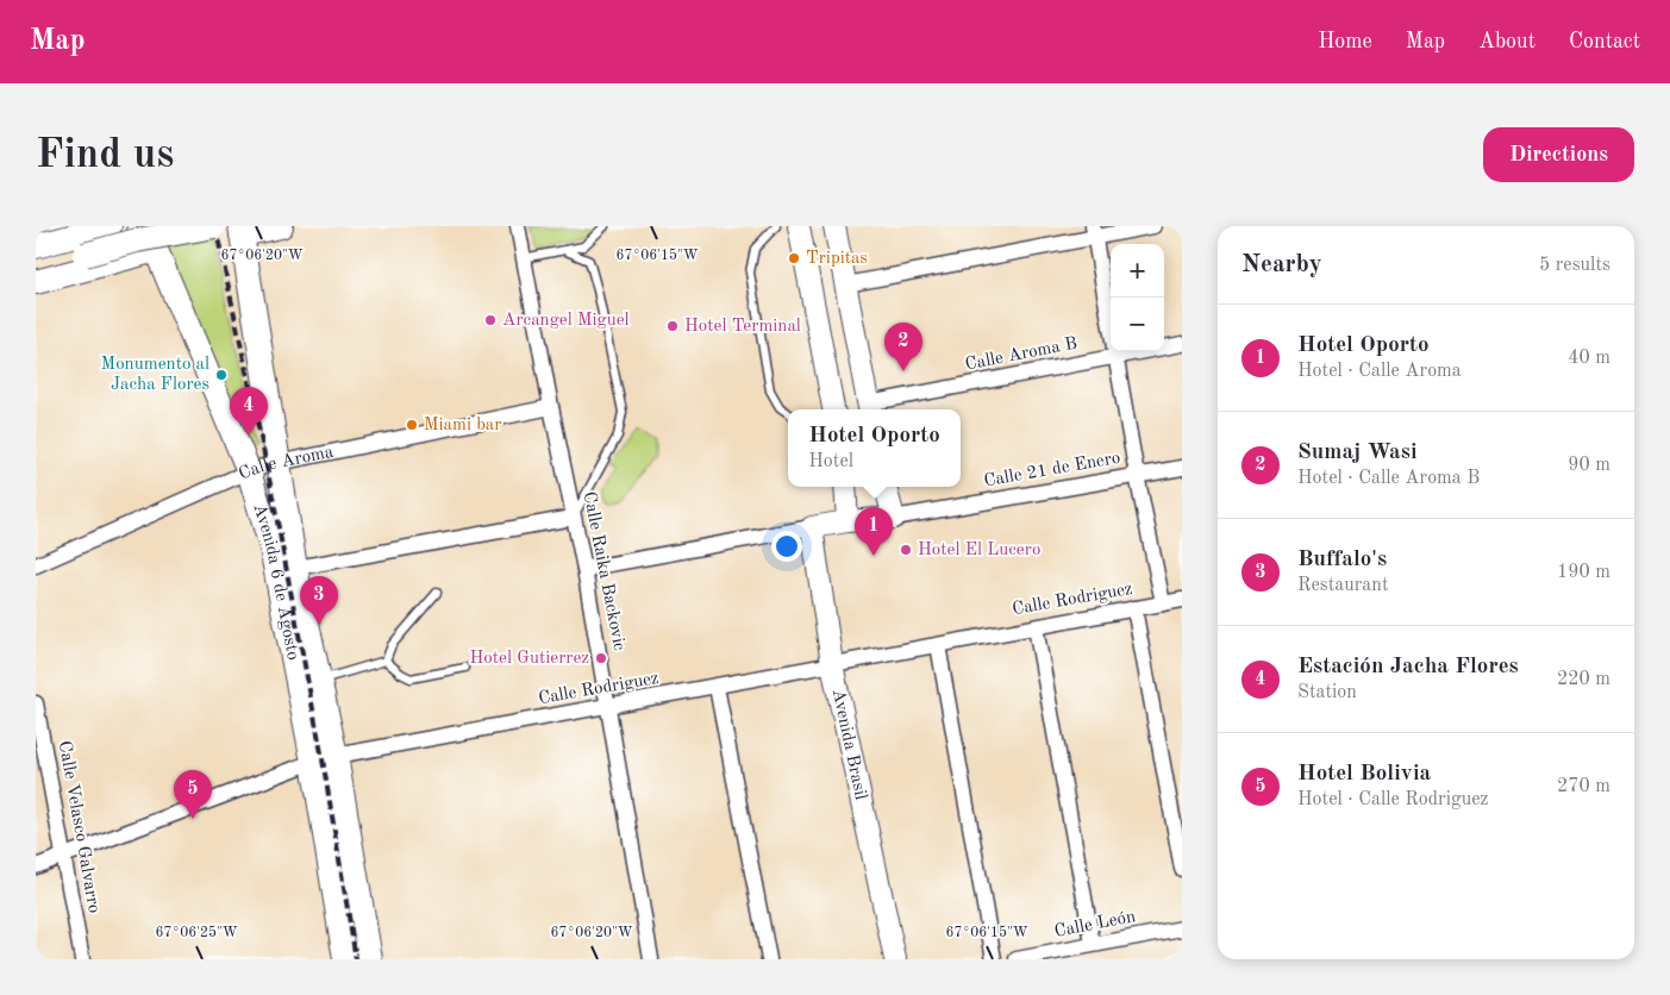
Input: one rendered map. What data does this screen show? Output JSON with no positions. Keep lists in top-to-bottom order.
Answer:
{
  "streets": {
    "main road": ["Avenida 6 de Agosto", "Avenida Brasil"],
    "street": [
      "Calle Aroma B",
      "Calle Aroma",
      "Calle 21 de Enero",
      "Calle Raika Backovic",
      "Calle Rodriguez",
      "Calle Velasco Galvarro",
      "Calle León"
    ]
  },
  "crossings": [
    ["Calle Aroma", "Calle Raika Backovic"],
    ["Calle Aroma", "Avenida 6 de Agosto"],
    ["Calle Raika Backovic", "Calle Rodriguez"],
    ["Avenida 6 de Agosto", "Calle Rodriguez"],
    ["Calle Rodriguez", "Avenida Brasil"],
    ["Calle Rodriguez", "Calle Velasco Galvarro"]
  ],
  "places": [
    "Tripitas",
    "Arcangel Miguel",
    "Hotel Terminal",
    "Monumento al Jacha Flores",
    "Miami bar",
    "Hotel El Lucero",
    "Hotel Gutierrez"
  ],
  "page": {
    "header": "Map",
    "nav": [
      "Home",
      "Map",
      "About",
      "Contact"
    ],
    "buttons": "Directions",
    "title": "Find us",
    "heading": ["Nearby", "5 results"],
    "map_buttons": ["+", "−"],
    "list": [
      {
        "mark": "1",
        "name": "Hotel Oporto",
        "note": "Hotel · Calle Aroma",
        "value": "40 m"
      },
      {
        "mark": "2",
        "name": "Sumaj Wasi",
        "note": "Hotel · Calle Aroma B",
        "value": "90 m"
      },
      {
        "mark": "3",
        "name": "Buffalo's",
        "note": "Restaurant",
        "value": "190 m"
      },
      {
        "mark": "4",
        "name": "Estación Jacha Flores",
        "note": "Station",
        "value": "220 m"
      },
      {
        "mark": "5",
        "name": "Hotel Bolivia",
        "note": "Hotel · Calle Rodriguez",
        "value": "270 m"
      }
    ],
    "pins": [
      "2",
      "4",
      "1",
      "3",
      "5"
    ],
    "popup": ["Hotel Oporto", "Hotel"]
  },
  "coordinates": ["67°06'20\"W", "67°06'15\"W", "67°06'25\"W"]
}
